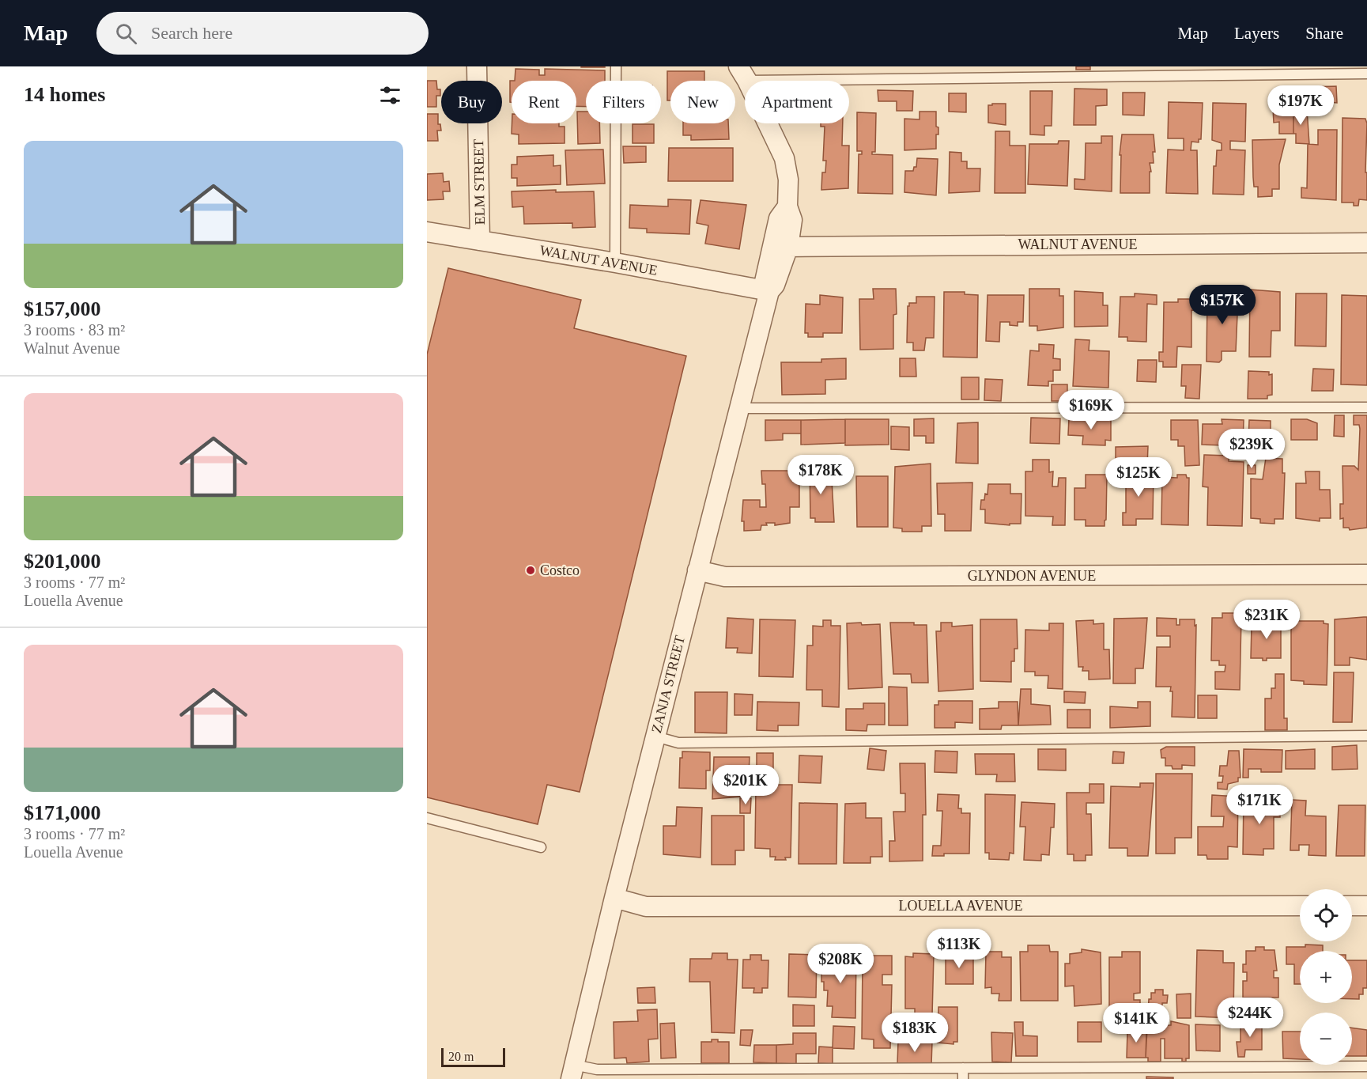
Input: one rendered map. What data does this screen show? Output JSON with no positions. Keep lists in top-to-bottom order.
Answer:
{
  "streets": {
    "street": [
      "ELM STREET",
      "WALNUT AVENUE",
      "GLYNDON AVENUE",
      "ZANJA STREET",
      "LOUELLA AVENUE"
    ]
  },
  "crossings": [
    ["ELM STREET", "WALNUT AVENUE"],
    ["WALNUT AVENUE", "ZANJA STREET"],
    ["GLYNDON AVENUE", "ZANJA STREET"],
    ["ZANJA STREET", "LOUELLA AVENUE"]
  ],
  "places": ["Costco"],
  "scale_bar": "20 m",
  "page": {
    "header": "Map",
    "search": "Search here",
    "nav": ["Map", "Layers", "Share"],
    "heading": "14 homes",
    "chip": [
      "Buy",
      "Rent",
      "Filters",
      "New",
      "Apartment"
    ],
    "price": [
      "$197K",
      "$157K",
      "$169K",
      "$239K",
      "$178K",
      "$125K",
      "$231K",
      "$201K",
      "$171K",
      "$113K",
      "$208K",
      "$244K",
      "$141K",
      "$183K"
    ],
    "list": [
      {
        "name": "$157,000",
        "note": "3 rooms · 83 m² · Walnut Avenue"
      },
      {
        "name": "$201,000",
        "note": "3 rooms · 77 m² · Louella Avenue"
      },
      {
        "name": "$171,000",
        "note": "3 rooms · 77 m² · Louella Avenue"
      }
    ],
    "map_buttons": ["+", "−"],
    "scale": "20 m"
  }
}
